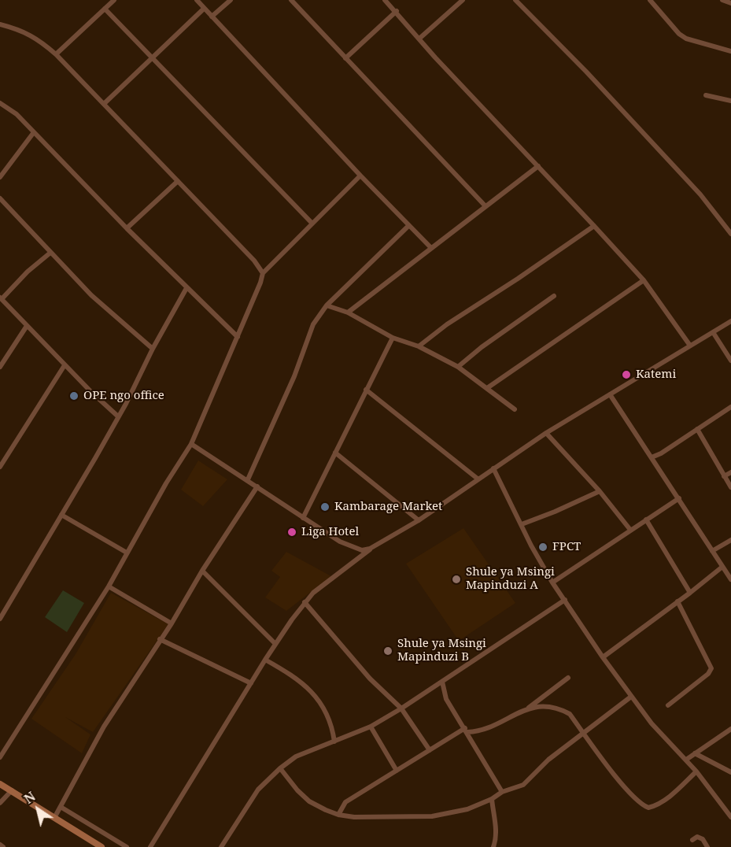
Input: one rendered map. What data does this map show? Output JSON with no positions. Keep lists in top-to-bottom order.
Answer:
{
  "places": [
    "Katemi",
    "OPE ngo office",
    "Kambarage Market",
    "Liga Hotel",
    "FPCT",
    "Shule ya Msingi Mapinduzi A",
    "Shule ya Msingi Mapinduzi B"
  ],
  "north": "top left"
}
